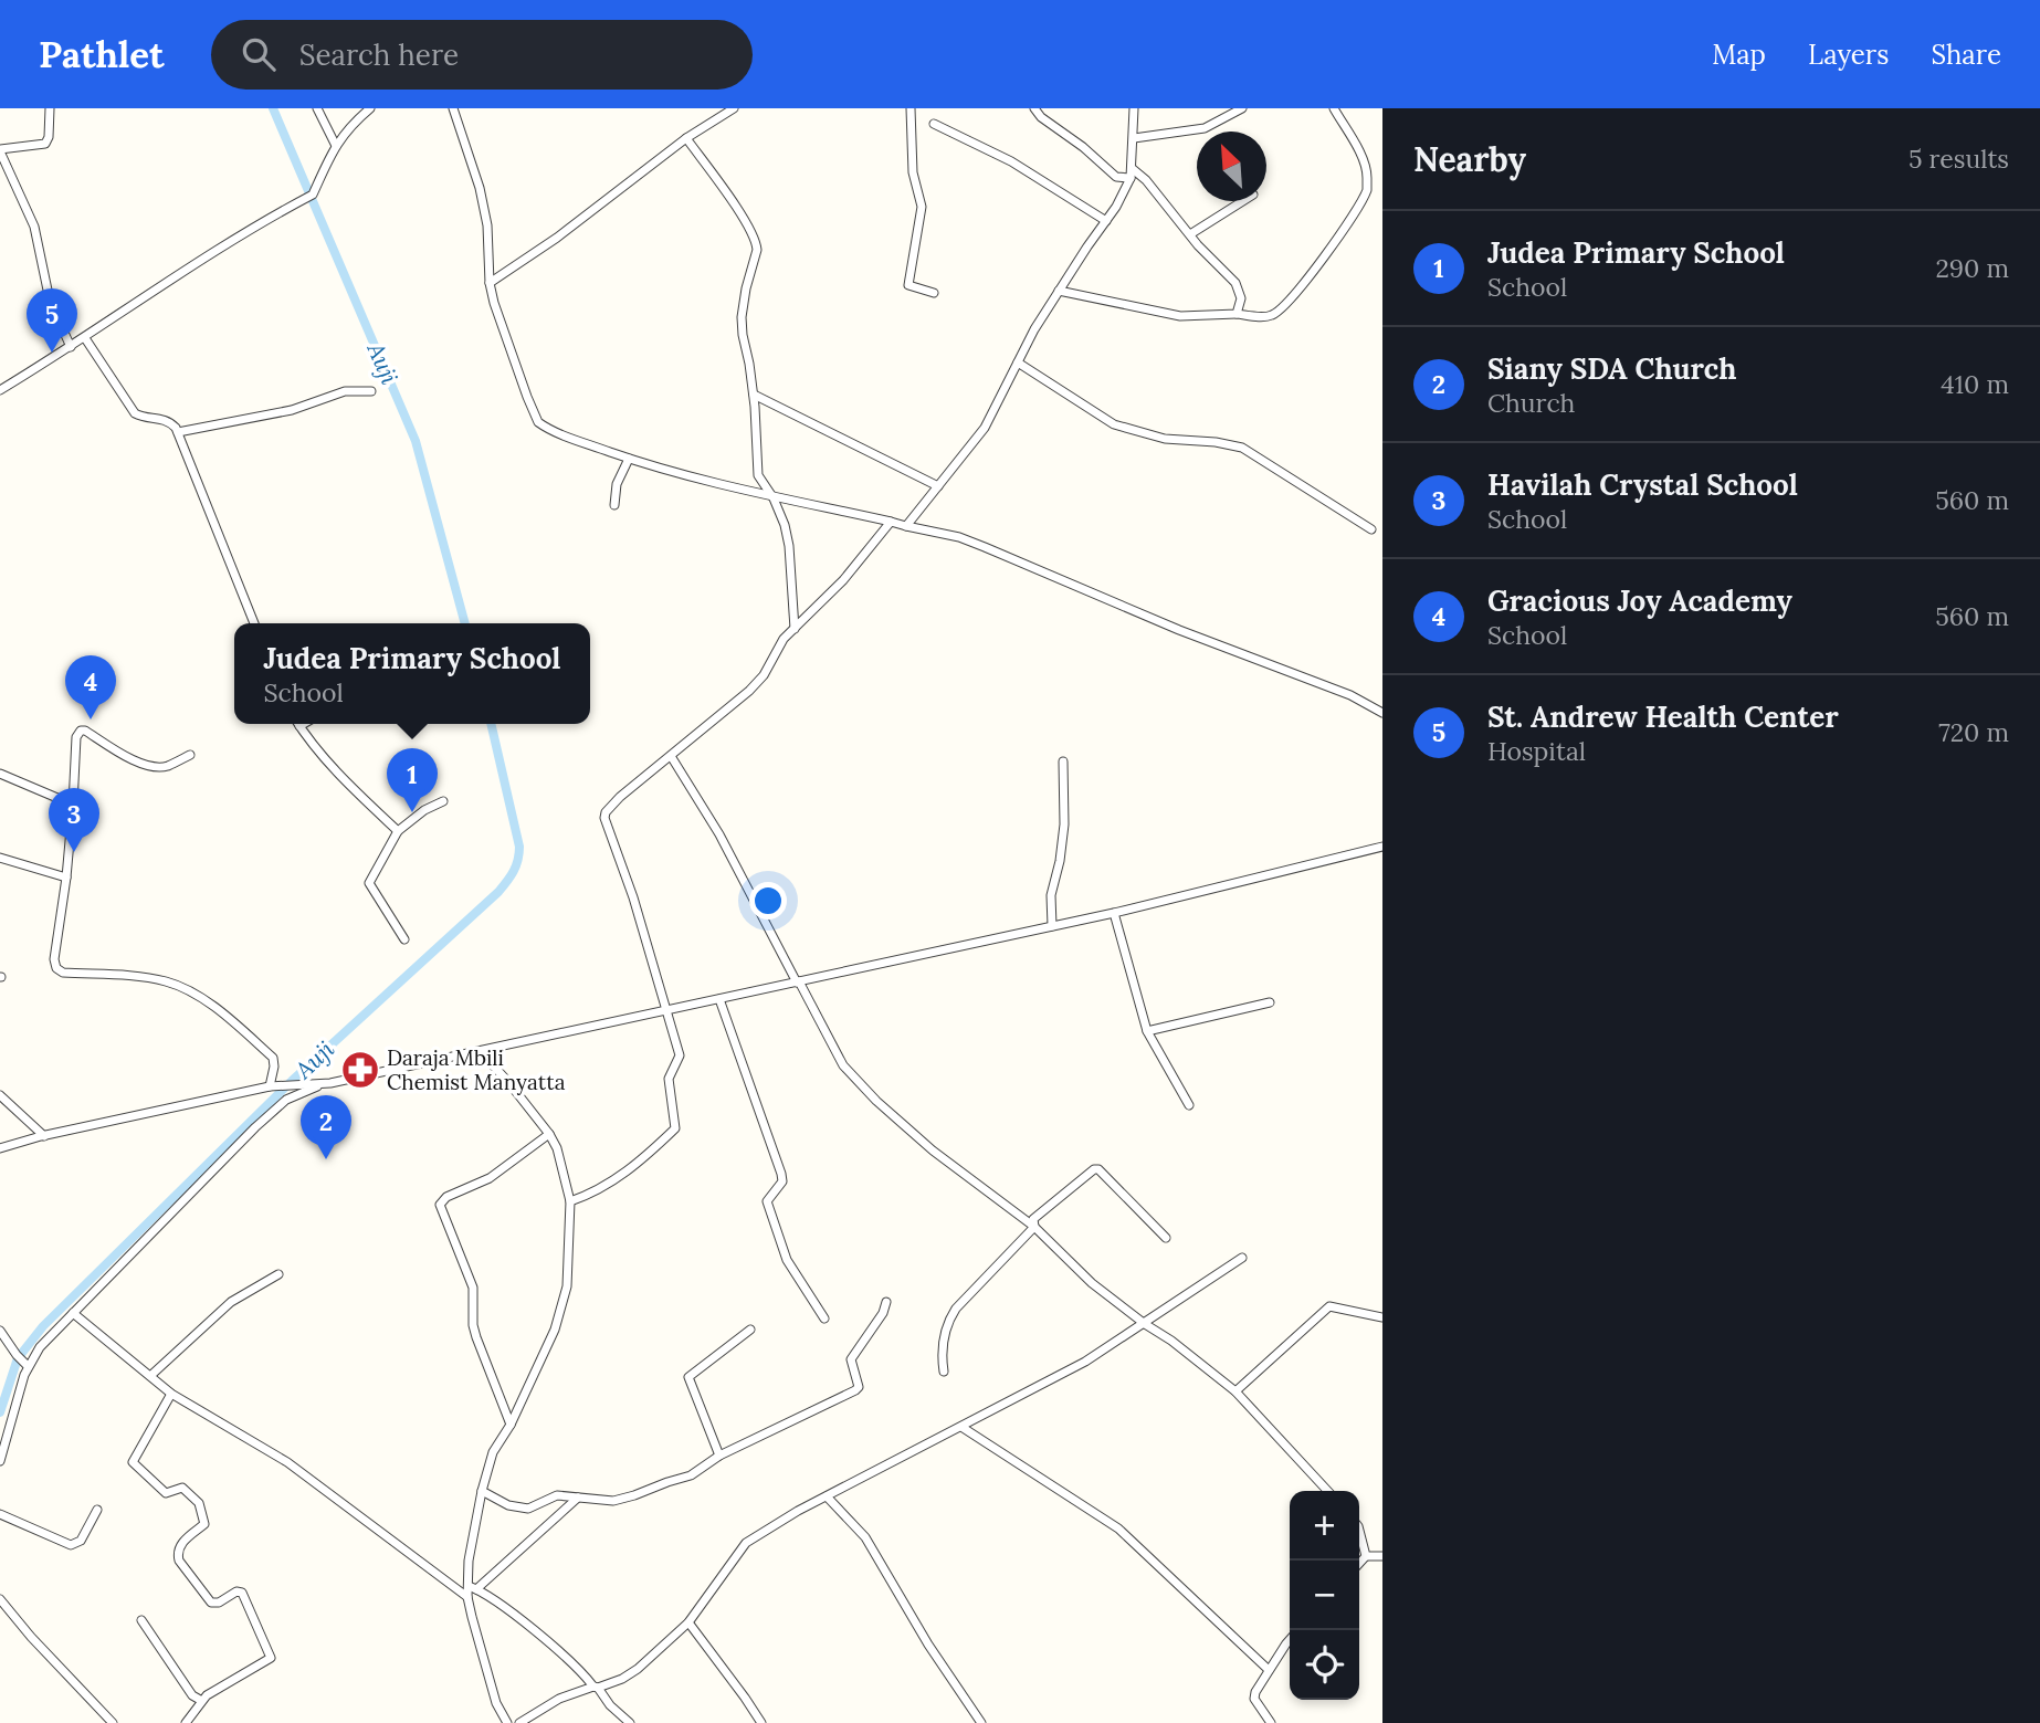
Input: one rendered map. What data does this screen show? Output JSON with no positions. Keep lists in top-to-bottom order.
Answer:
{
  "water": ["Auji"],
  "places": {
    "pharmacy": ["Daraja Mbili Chemist Manyatta"]
  },
  "north": "top left",
  "page": {
    "header": "Pathlet",
    "search": "Search here",
    "nav": ["Map", "Layers", "Share"],
    "heading": ["Nearby", "5 results"],
    "list": [
      {
        "mark": "1",
        "name": "Judea Primary School",
        "note": "School",
        "value": "290 m"
      },
      {
        "mark": "2",
        "name": "Siany SDA Church",
        "note": "Church",
        "value": "410 m"
      },
      {
        "mark": "3",
        "name": "Havilah Crystal School",
        "note": "School",
        "value": "560 m"
      },
      {
        "mark": "4",
        "name": "Gracious Joy Academy",
        "note": "School",
        "value": "560 m"
      },
      {
        "mark": "5",
        "name": "St. Andrew Health Center",
        "note": "Hospital",
        "value": "720 m"
      }
    ],
    "pins": [
      "5",
      "4",
      "1",
      "3",
      "2"
    ],
    "popup": ["Judea Primary School", "School"],
    "map_buttons": ["+", "−"]
  }
}
